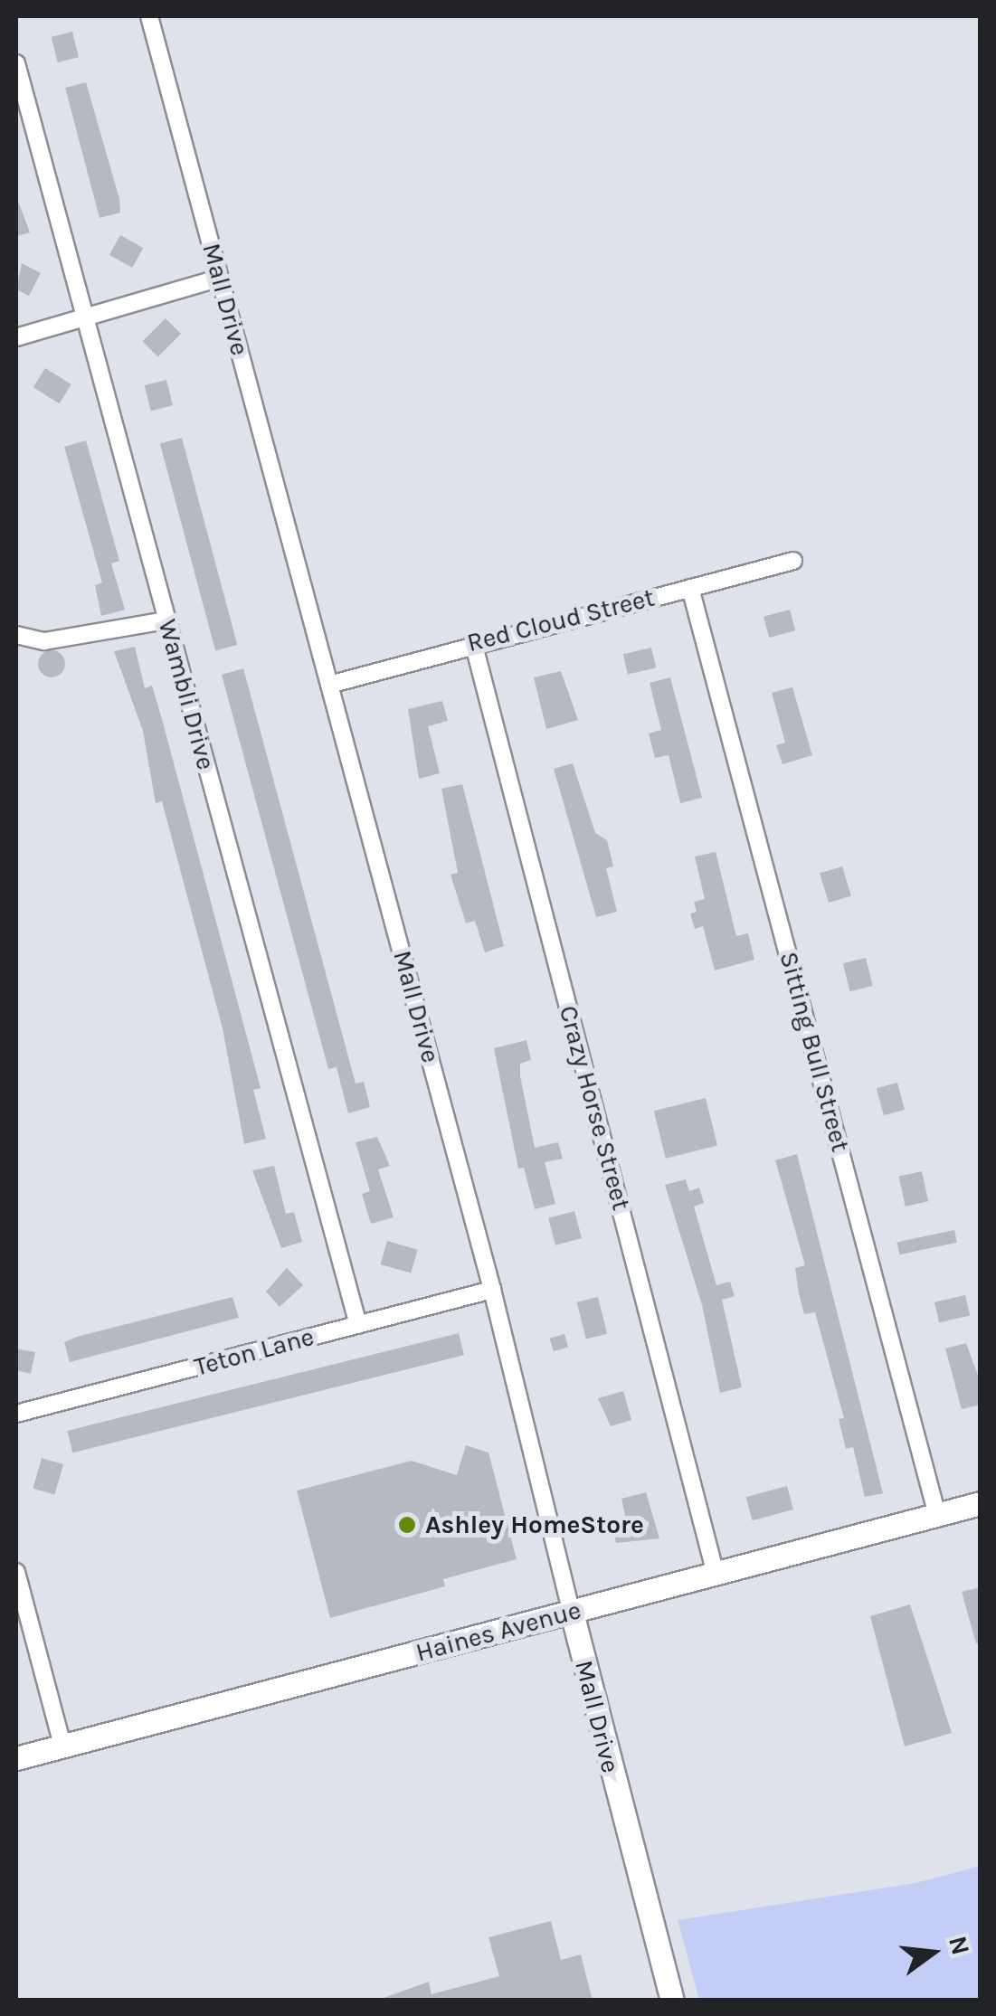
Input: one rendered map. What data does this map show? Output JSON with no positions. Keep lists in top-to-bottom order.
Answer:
{
  "streets": {
    "main road": ["Mall Drive", "Haines Avenue"],
    "street": [
      "Red Cloud Street",
      "Wambli Drive",
      "Sitting Bull Street",
      "Crazy Horse Street",
      "Teton Lane"
    ]
  },
  "crossings": [
    ["Mall Drive", "Red Cloud Street"],
    ["Mall Drive", "Teton Lane"],
    ["Mall Drive", "Haines Avenue"],
    ["Red Cloud Street", "Sitting Bull Street"],
    ["Red Cloud Street", "Crazy Horse Street"],
    ["Wambli Drive", "Teton Lane"],
    ["Sitting Bull Street", "Haines Avenue"],
    ["Crazy Horse Street", "Haines Avenue"]
  ],
  "places": ["Ashley HomeStore"],
  "north": "right"
}
